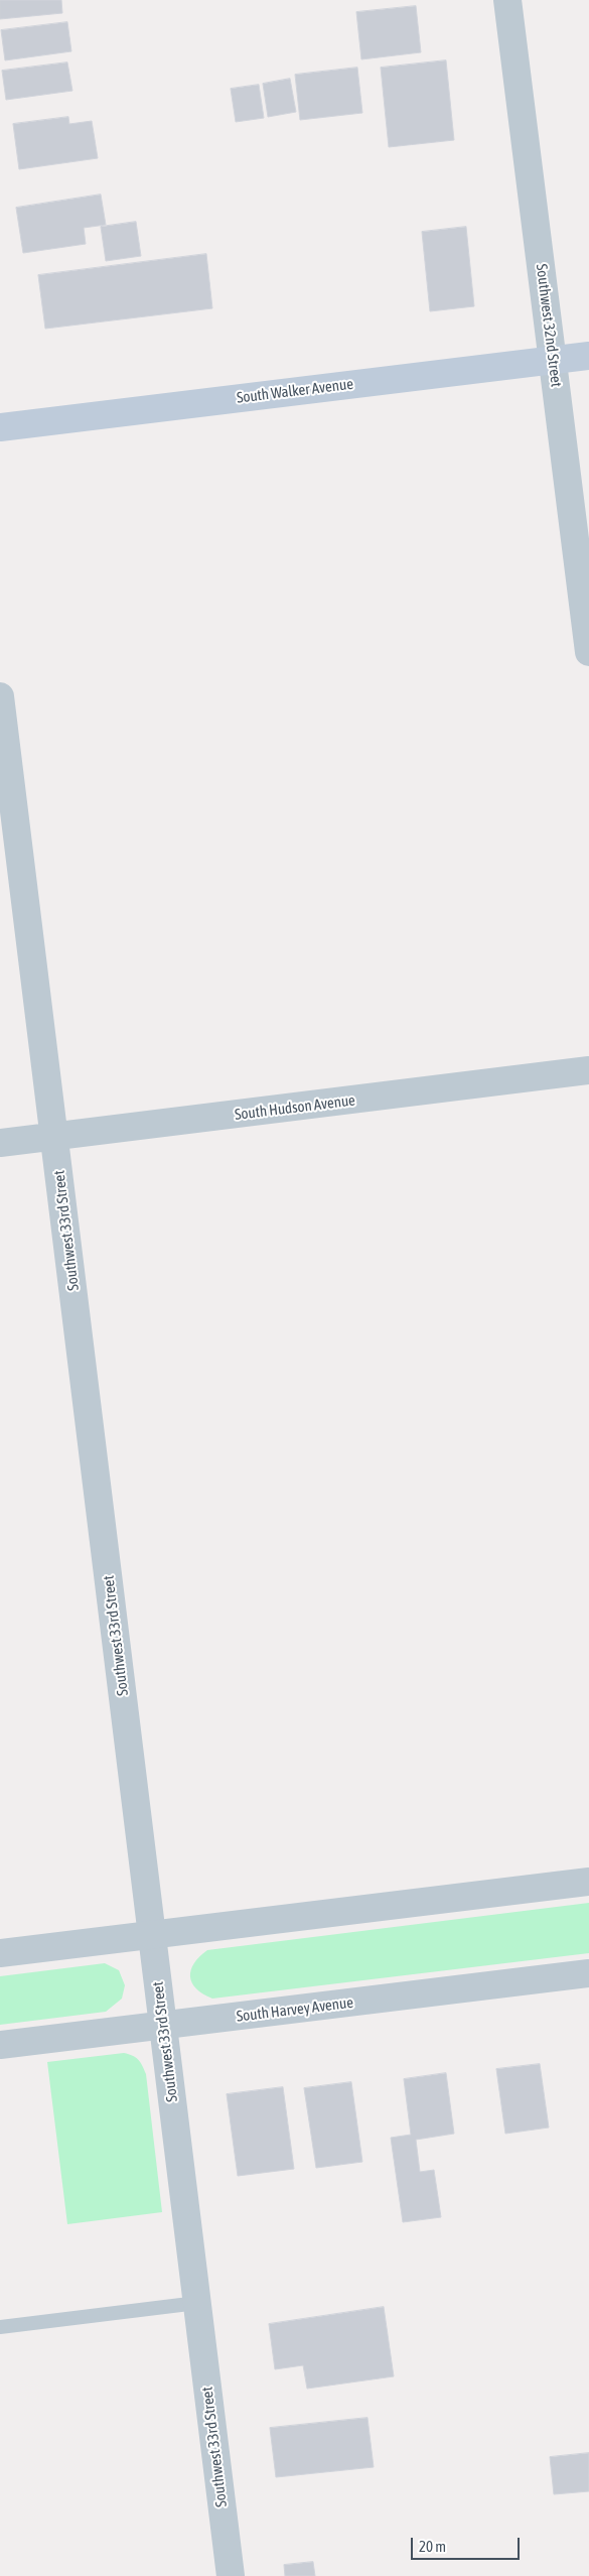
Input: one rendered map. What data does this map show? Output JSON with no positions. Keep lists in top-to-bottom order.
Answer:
{
  "streets": {
    "main road": ["South Walker Avenue"],
    "street": [
      "Southwest 32nd Street",
      "South Hudson Avenue",
      "Southwest 33rd Street",
      "South Harvey Avenue"
    ]
  },
  "crossings": [
    ["Southwest 32nd Street", "South Walker Avenue"],
    ["South Hudson Avenue", "Southwest 33rd Street"],
    ["Southwest 33rd Street", "South Harvey Avenue"]
  ],
  "scale_bar": "20 m"
}
